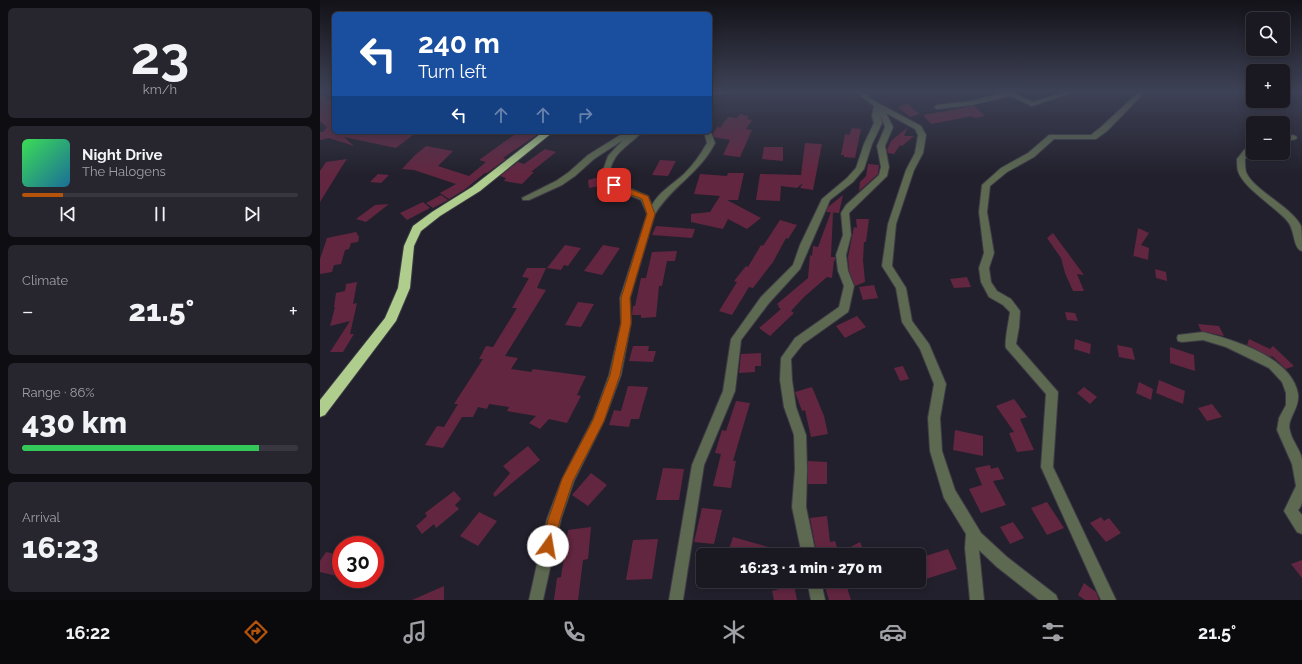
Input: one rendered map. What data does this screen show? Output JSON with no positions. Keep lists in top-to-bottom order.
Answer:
{
  "page": {
    "tile": [
      ["23", "km/h"],
      "Climate",
      ["Range · 86%", "430 km"],
      ["Arrival", "16:23"]
    ],
    "map_buttons": ["+", "−"],
    "turn": ["240 m", "Turn left"],
    "song": ["Night Drive", "The Halogens"],
    "heat": ["−", "21.5°", "+"],
    "limit": "30",
    "trip": "16:23 · 1 min · 270 m",
    "tabs": ["16:22", "21.5°"]
  }
}
